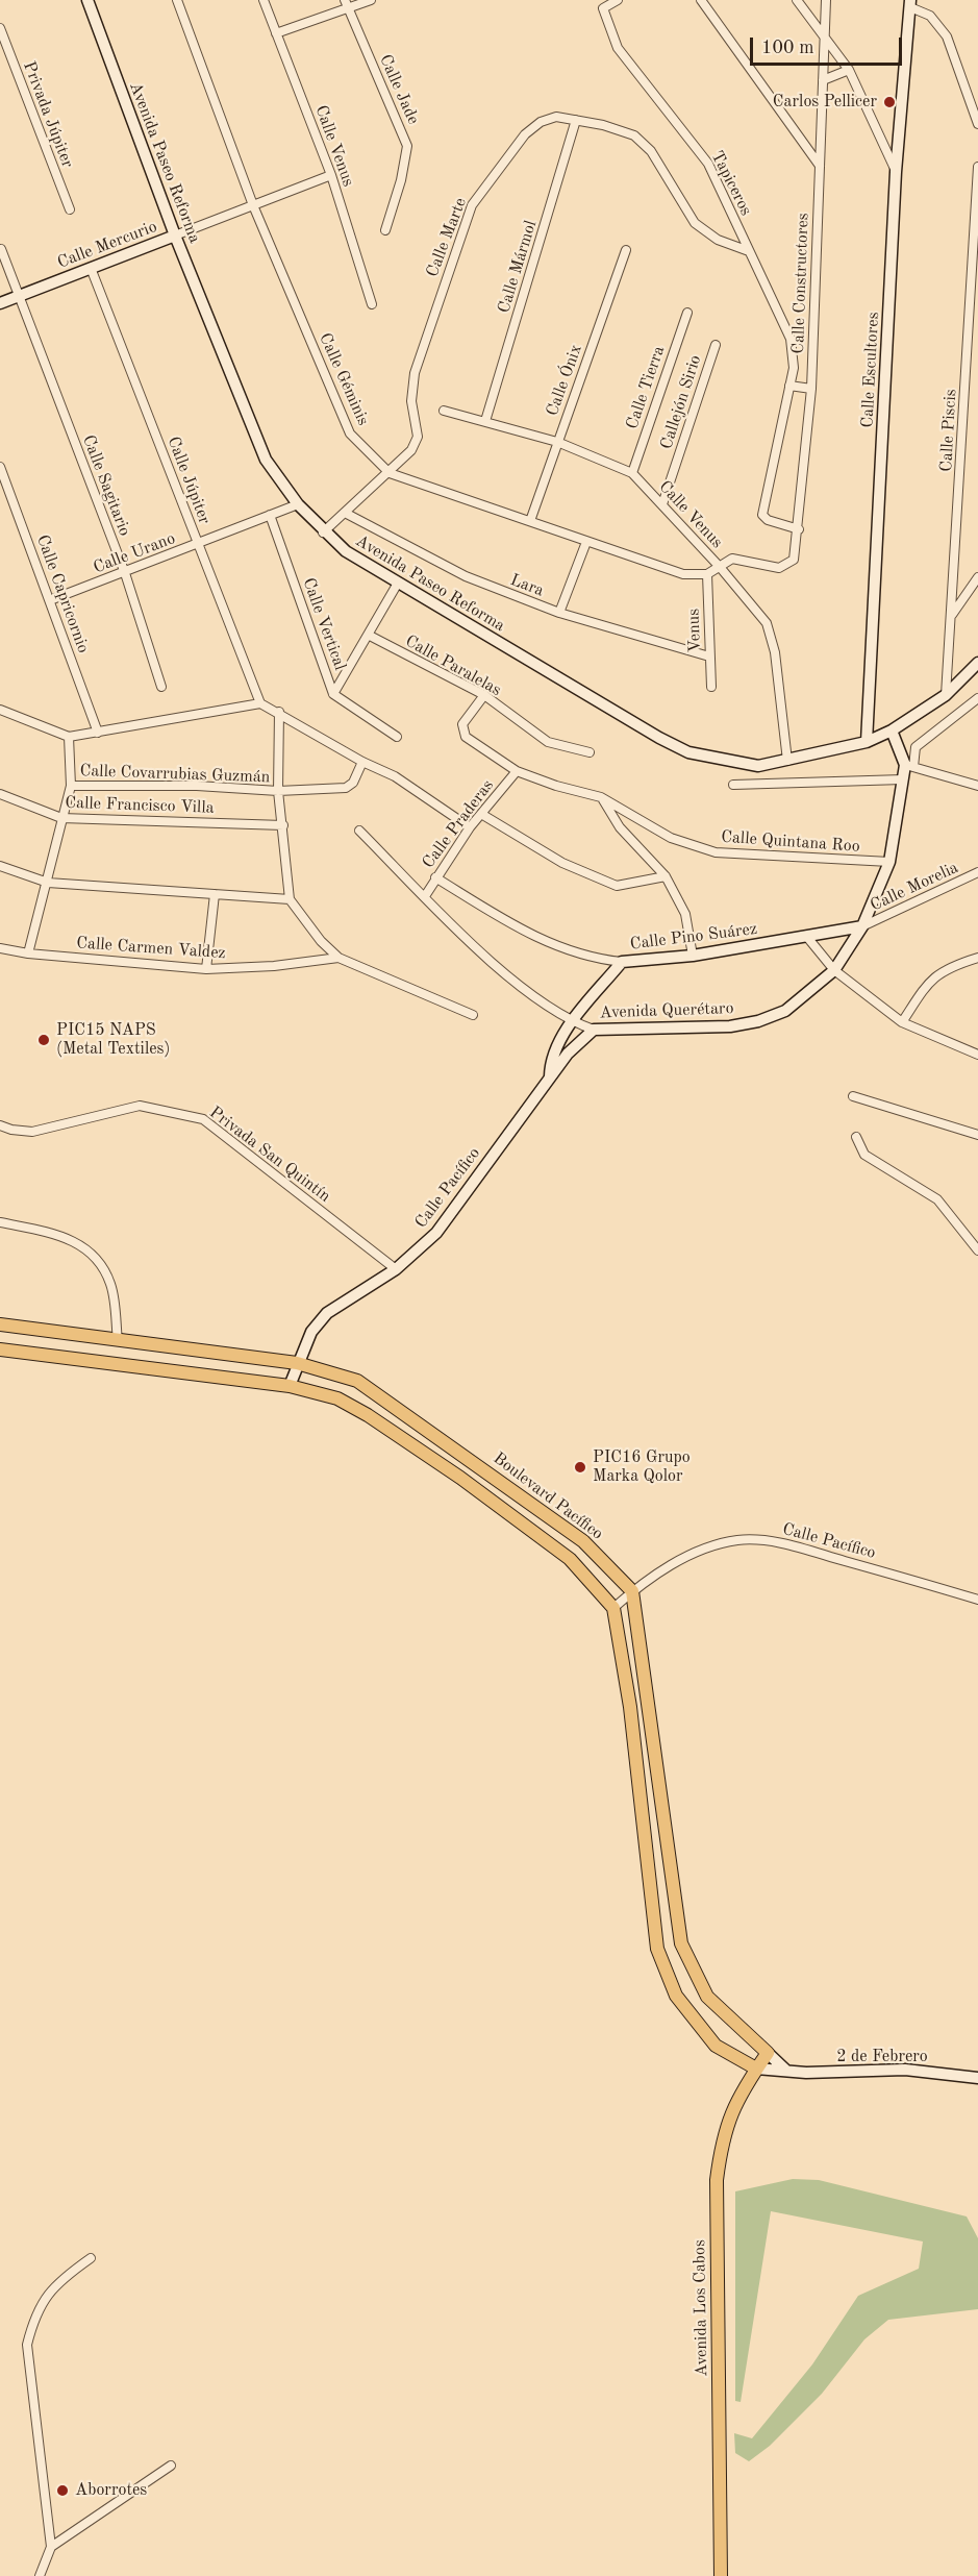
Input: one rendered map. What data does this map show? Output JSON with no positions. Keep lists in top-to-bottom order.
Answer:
{
  "streets": {
    "main road": [
      "Avenida Paseo Reforma",
      "Calle Mercurio",
      "Calle Escultores",
      "Calle Pino Suárez",
      "Avenida Querétaro",
      "Calle Pacífico",
      "Boulevard Pacífico",
      "2 de Febrero",
      "Avenida Los Cabos"
    ],
    "street": [
      "Calle Jade",
      "Privada Júpiter",
      "Calle Venus",
      "Tapiceros",
      "Calle Marte",
      "Calle Mármol",
      "Calle Constructores",
      "Calle Géminis",
      "Calle Ónix",
      "Calle Tierra",
      "Callejón Sirio",
      "Calle Piscis",
      "Calle Júpiter",
      "Calle Sagitario",
      "Calle Urano",
      "Lara",
      "Calle Capricornio",
      "Calle Vertical",
      "Venus",
      "Calle Paralelas",
      "Calle Covarrubias Guzmán",
      "Calle Francisco Villa",
      "Calle Praderas",
      "Calle Quintana Roo",
      "Calle Morelia",
      "Calle Carmen Valdez",
      "Privada San Quintín"
    ]
  },
  "crossings": [
    ["Calle Venus", "Avenida Paseo Reforma"],
    ["Calle Venus", "Calle Mercurio"],
    ["Calle Venus", "Calle Mármol"],
    ["Calle Venus", "Calle Constructores"],
    ["Calle Venus", "Calle Ónix"],
    ["Calle Venus", "Calle Tierra"],
    ["Calle Venus", "Callejón Sirio"],
    ["Avenida Paseo Reforma", "Calle Marte"],
    ["Avenida Paseo Reforma", "Calle Mercurio"],
    ["Avenida Paseo Reforma", "Calle Escultores"],
    ["Avenida Paseo Reforma", "Calle Piscis"],
    ["Avenida Paseo Reforma", "Calle Urano"],
    ["Avenida Paseo Reforma", "Calle Vertical"],
    ["Avenida Paseo Reforma", "Avenida Querétaro"],
    ["Tapiceros", "Calle Marte"],
    ["Tapiceros", "Calle Constructores"],
    ["Calle Marte", "Calle Mármol"],
    ["Calle Marte", "Calle Géminis"],
    ["Calle Marte", "Lara"],
    ["Calle Mercurio", "Calle Géminis"],
    ["Calle Mercurio", "Calle Júpiter"],
    ["Calle Mercurio", "Calle Sagitario"],
    ["Calle Géminis", "Calle Ónix"],
    ["Calle Géminis", "Venus"],
    ["Calle Júpiter", "Calle Urano"],
    ["Calle Júpiter", "Calle Covarrubias Guzmán"],
    ["Calle Sagitario", "Calle Urano"],
    ["Calle Urano", "Calle Capricornio"],
    ["Calle Urano", "Calle Vertical"],
    ["Lara", "Venus"],
    ["Calle Capricornio", "Calle Covarrubias Guzmán"],
    ["Calle Vertical", "Calle Paralelas"],
    ["Calle Paralelas", "Calle Quintana Roo"],
    ["Calle Praderas", "Calle Quintana Roo"],
    ["Calle Praderas", "Calle Pino Suárez"],
    ["Calle Praderas", "Avenida Querétaro"],
    ["Calle Quintana Roo", "Avenida Querétaro"],
    ["Calle Morelia", "Calle Pino Suárez"],
    ["Calle Morelia", "Avenida Querétaro"],
    ["Calle Pino Suárez", "Avenida Querétaro"],
    ["Calle Pino Suárez", "Calle Pacífico"],
    ["Avenida Querétaro", "Calle Pacífico"],
    ["Privada San Quintín", "Calle Pacífico"],
    ["Calle Pacífico", "Boulevard Pacífico"],
    ["2 de Febrero", "Avenida Los Cabos"]
  ],
  "places": [
    "Carlos Pellicer",
    "PIC15 NAPS (Metal Textiles)",
    "PIC16 Grupo Marka Qolor",
    "Aborrotes"
  ],
  "scale_bar": "100 m"
}
